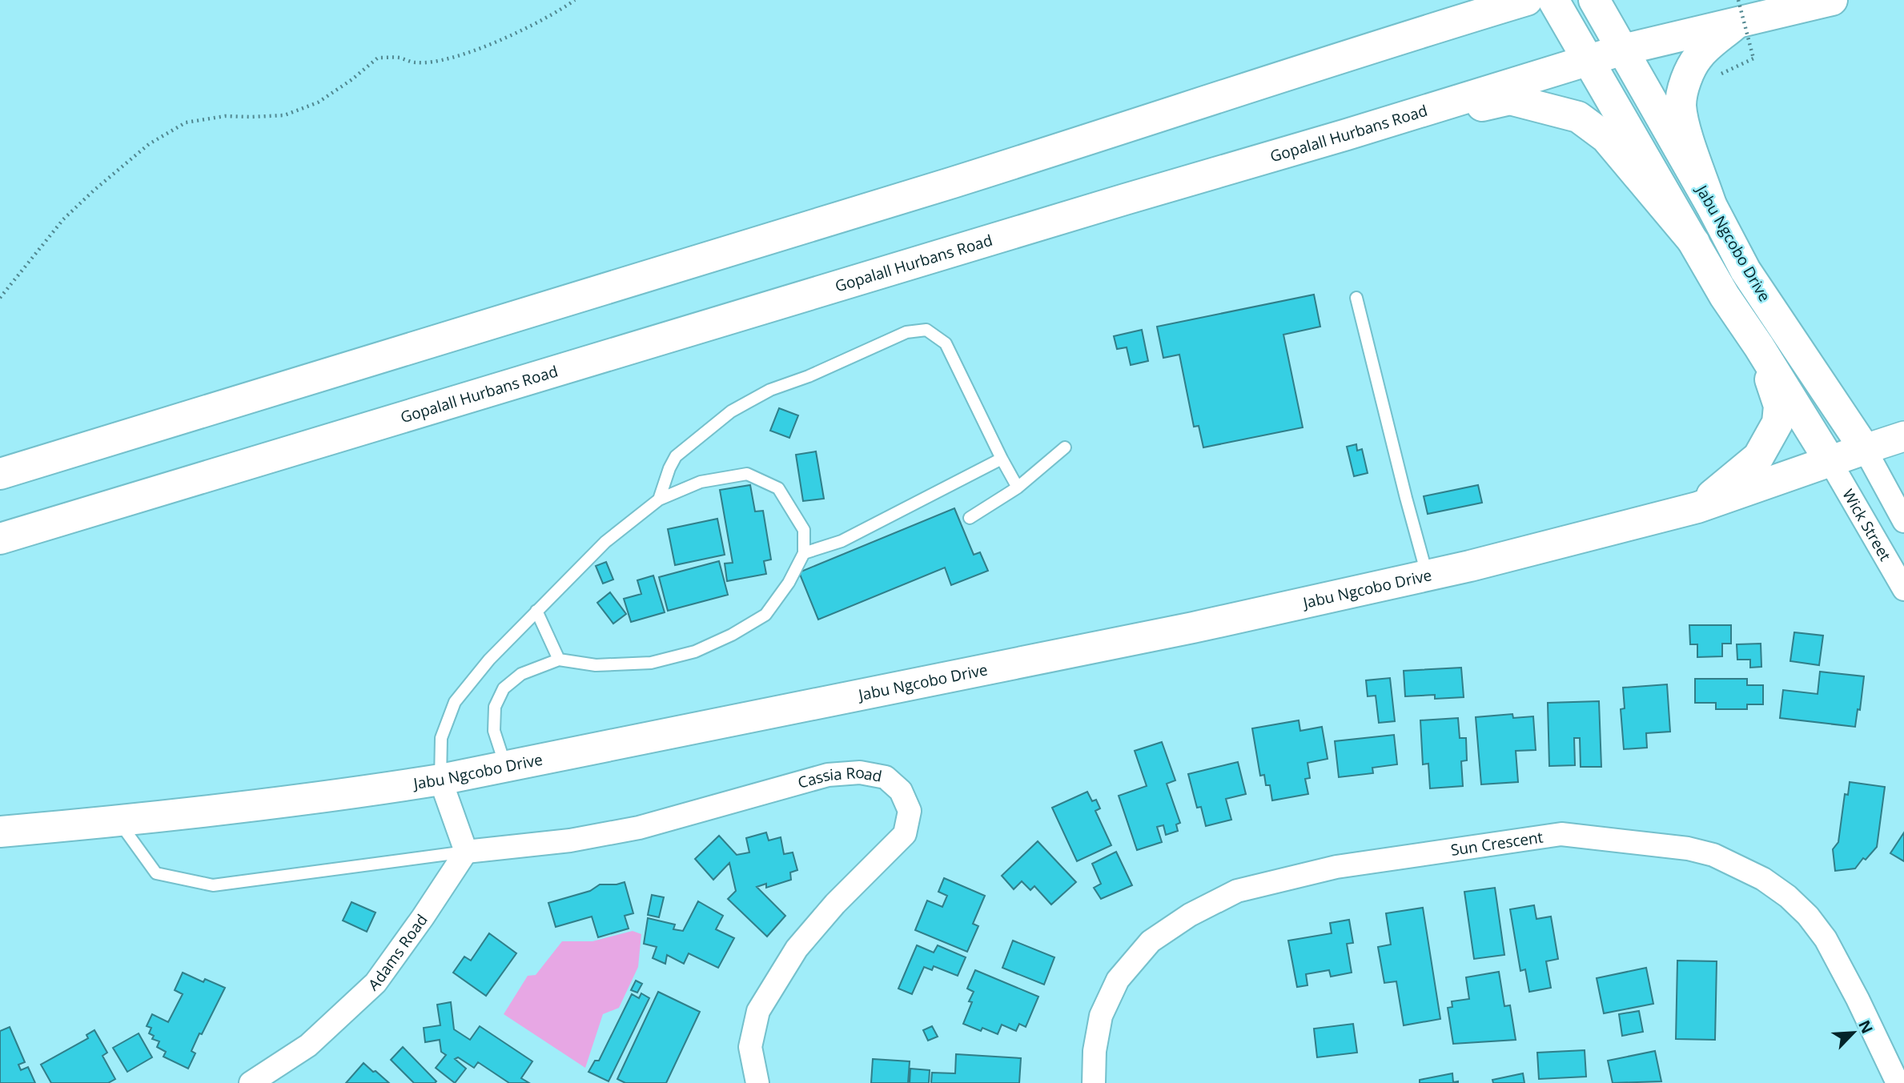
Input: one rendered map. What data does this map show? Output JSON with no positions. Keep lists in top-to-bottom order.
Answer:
{
  "streets": {
    "main road": ["Gopalall Hurbans Road", "Jabu Ngcobo Drive"],
    "street": [
      "Wick Street",
      "Cassia Road",
      "Sun Crescent",
      "Adams Road"
    ]
  },
  "crossings": [
    ["Gopalall Hurbans Road", "Jabu Ngcobo Drive"],
    ["Jabu Ngcobo Drive", "Wick Street"],
    ["Cassia Road", "Adams Road"]
  ],
  "north": "top right"
}
